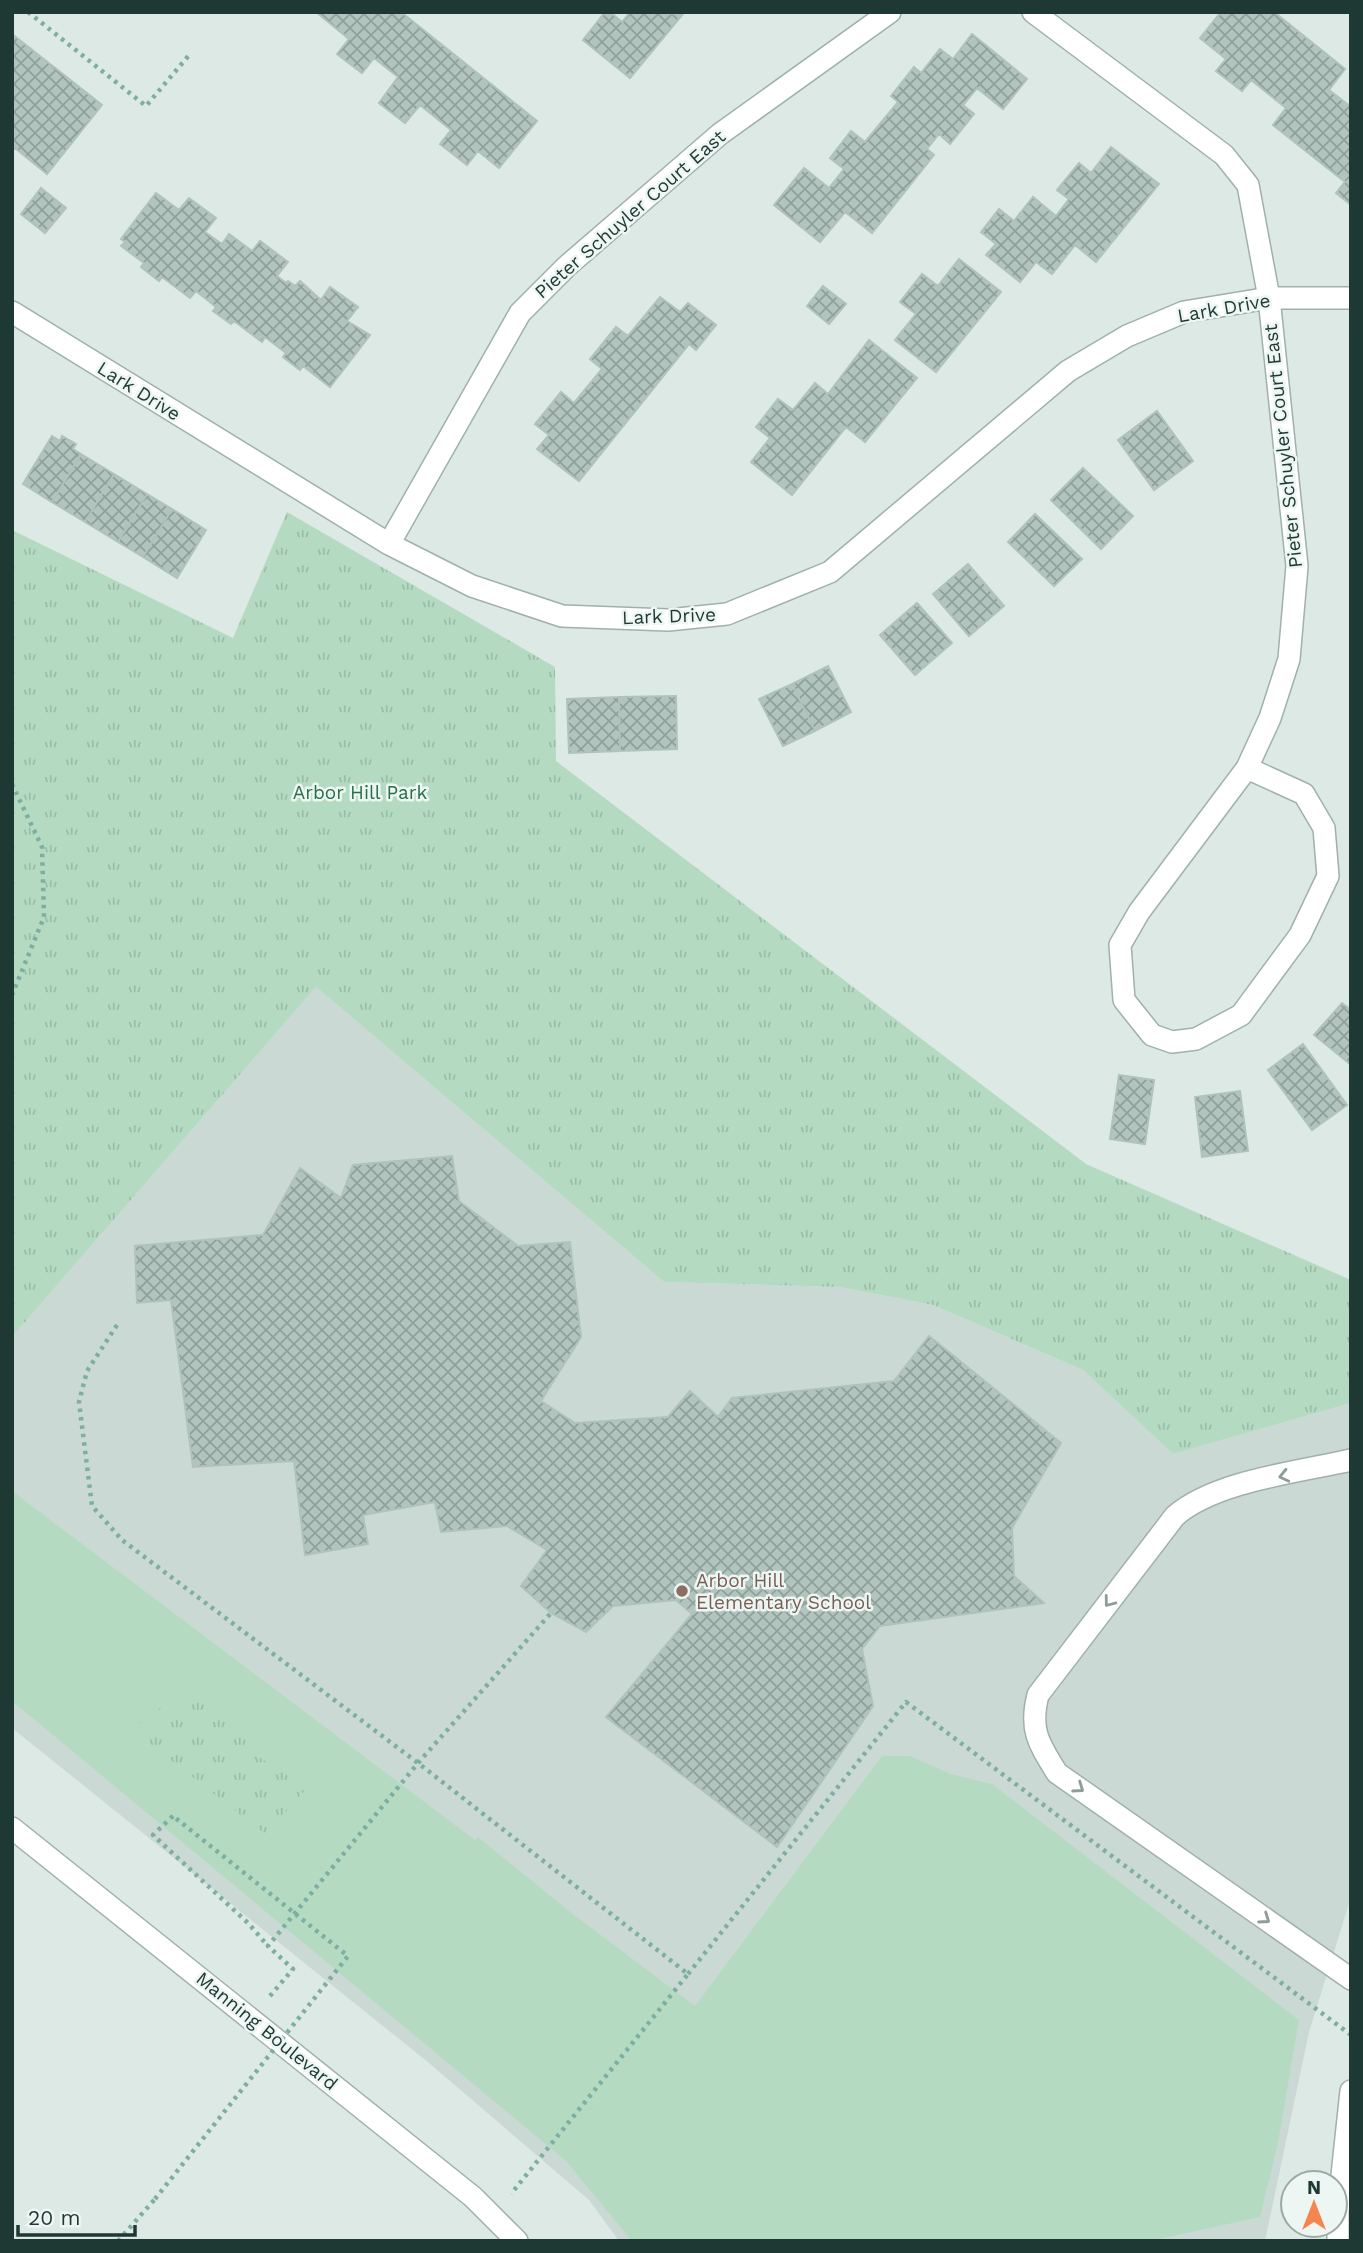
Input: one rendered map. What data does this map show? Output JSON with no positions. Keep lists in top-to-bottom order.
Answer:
{
  "streets": {
    "street": ["Pieter Schuyler Court East", "Lark Drive", "Manning Boulevard"]
  },
  "crossings": [
    ["Pieter Schuyler Court East", "Lark Drive"]
  ],
  "parks": ["Arbor Hill Park"],
  "places": ["Arbor Hill Elementary School"],
  "scale_bar": "20 m",
  "north": "top"
}
